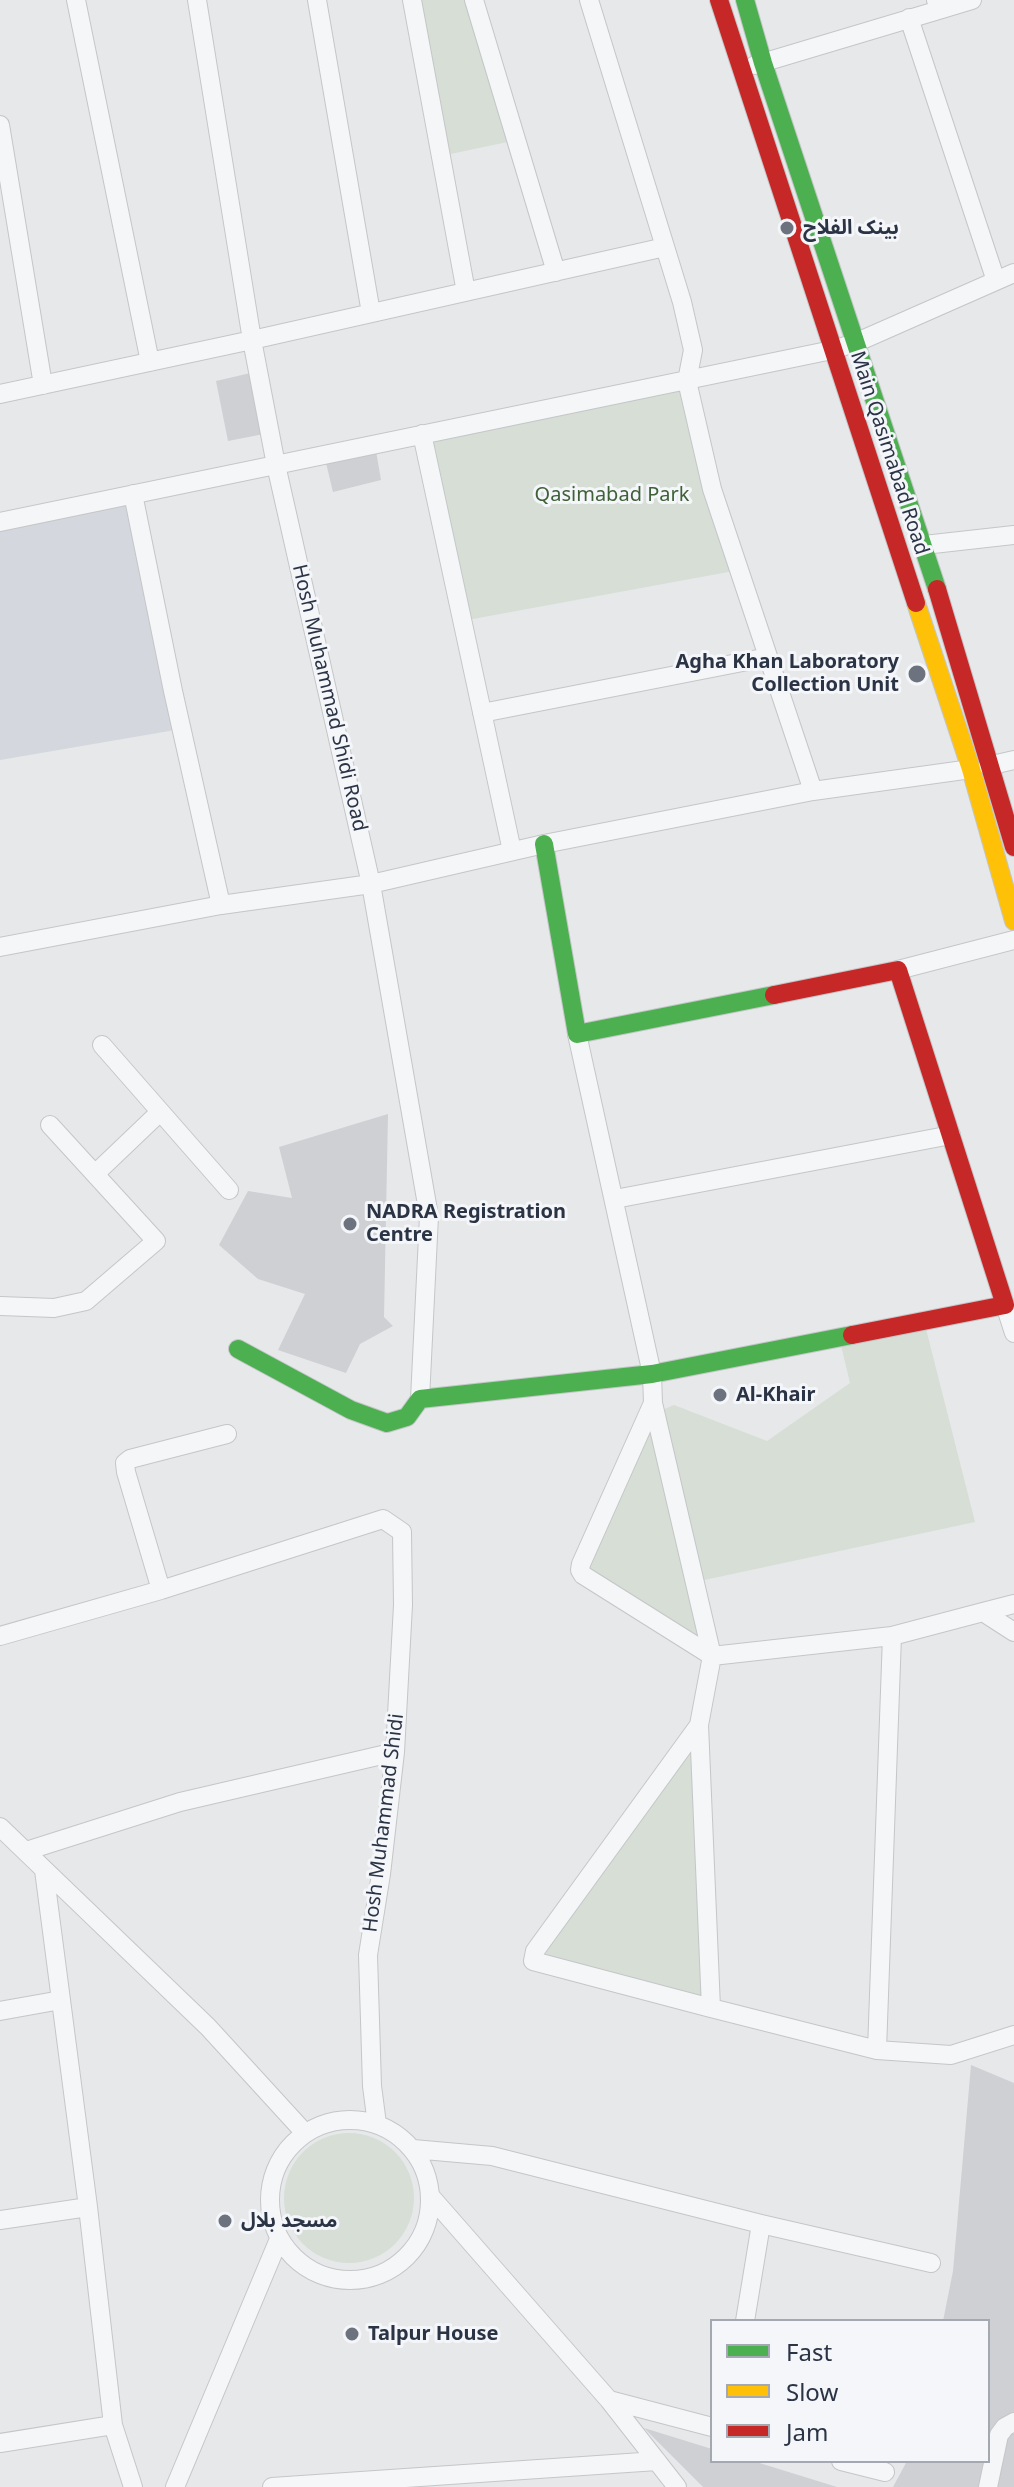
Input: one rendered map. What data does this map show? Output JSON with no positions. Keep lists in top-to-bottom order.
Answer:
{
  "streets": {
    "main road": ["Main Qasimabad Road"],
    "street": ["Hosh Muhammad Shidi Road", "Hosh Muhammad Shidi"]
  },
  "parks": ["Qasimabad Park"],
  "places": [
    "بینک الفلاح",
    "Agha Khan Laboratory Collection Unit",
    "NADRA Registration Centre",
    "Al-Khair",
    "مسجد بلال",
    "Talpur House"
  ],
  "legend": ["Fast", "Slow", "Jam"]
}
